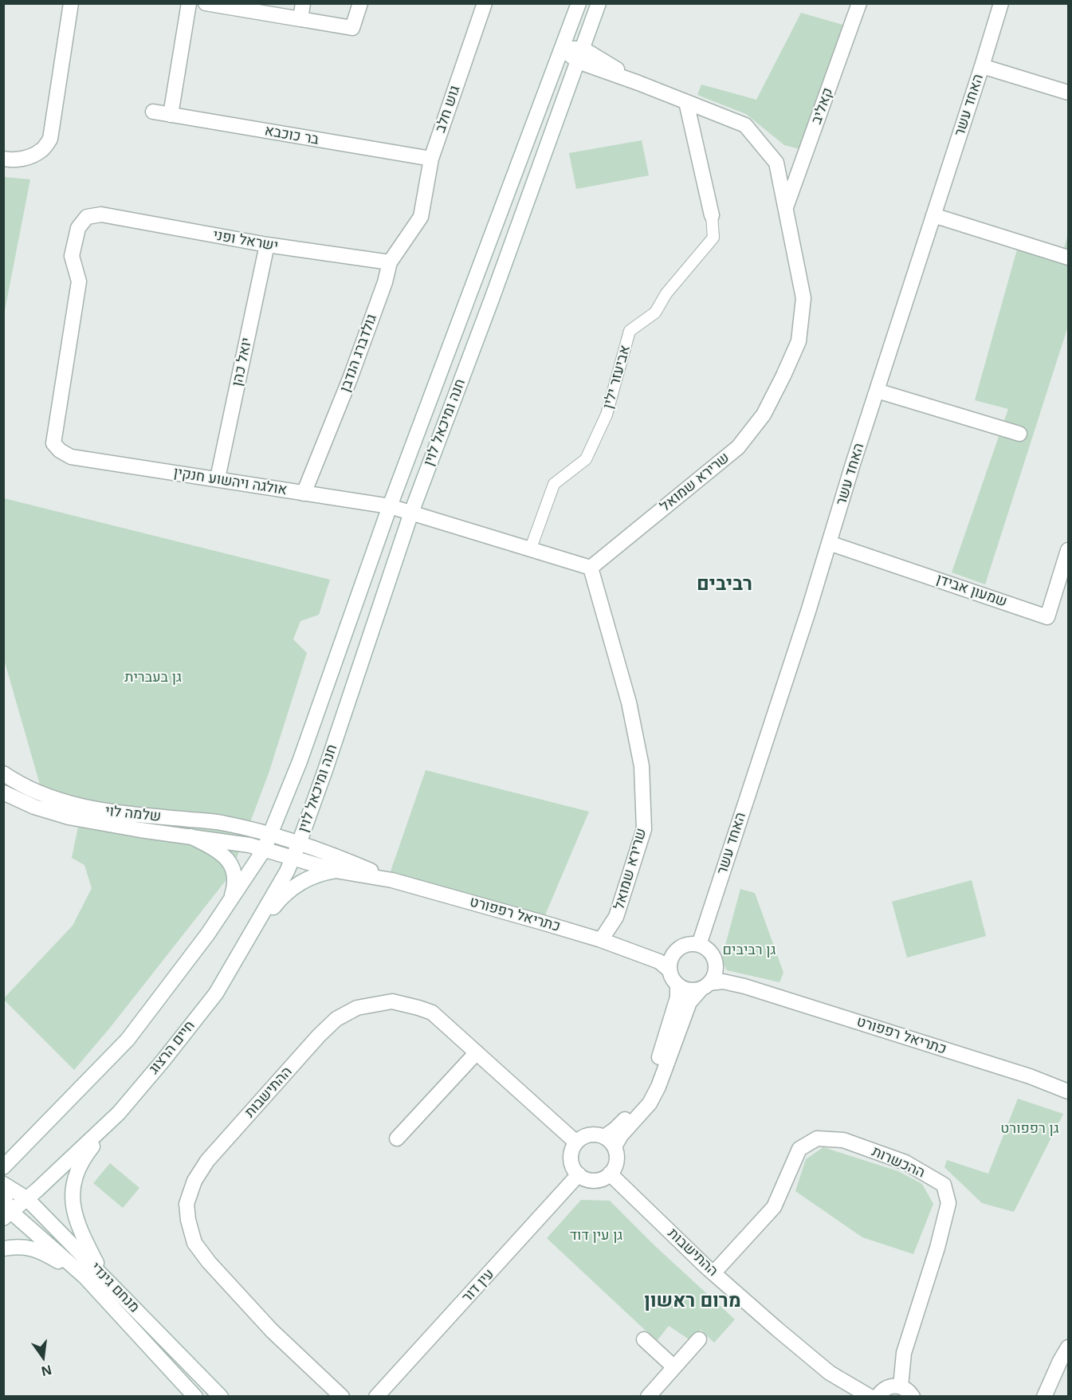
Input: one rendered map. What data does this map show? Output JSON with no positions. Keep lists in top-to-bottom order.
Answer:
{
  "streets": {
    "street": [
      "האחד עשר",
      "קאליב",
      "גוש חלב",
      "בר כוכבא",
      "ישראל ופני",
      "גולדברג הנדבן",
      "יואל כהן",
      "אביעזר ילין",
      "חנה ומיכאל לוין",
      "אולגה ויהשוע חנקין",
      "שרירא שמואל",
      "שמעון אבידן",
      "שלמה לוי",
      "כתריאל רפפורט",
      "חיים הרצוג",
      "ההתישבות",
      "ההכשרות",
      "עין דור",
      "מנחם גינדי"
    ]
  },
  "crossings": [
    ["האחד עשר", "שמעון אבידן"],
    ["האחד עשר", "כתריאל רפפורט"],
    ["קאליב", "שרירא שמואל"],
    ["גוש חלב", "בר כוכבא"],
    ["גוש חלב", "גולדברג הנדבן"],
    ["ישראל ופני", "גולדברג הנדבן"],
    ["ישראל ופני", "יואל כהן"],
    ["ישראל ופני", "אולגה ויהשוע חנקין"],
    ["גולדברג הנדבן", "אולגה ויהשוע חנקין"],
    ["יואל כהן", "אולגה ויהשוע חנקין"],
    ["אביעזר ילין", "אולגה ויהשוע חנקין"],
    ["אביעזר ילין", "שרירא שמואל"],
    ["חנה ומיכאל לוין", "אולגה ויהשוע חנקין"],
    ["חנה ומיכאל לוין", "שרירא שמואל"],
    ["חנה ומיכאל לוין", "שלמה לוי"],
    ["חנה ומיכאל לוין", "כתריאל רפפורט"],
    ["חנה ומיכאל לוין", "חיים הרצוג"],
    ["אולגה ויהשוע חנקין", "שרירא שמואל"],
    ["שרירא שמואל", "כתריאל רפפורט"],
    ["שלמה לוי", "כתריאל רפפורט"],
    ["כתריאל רפפורט", "חיים הרצוג"],
    ["חיים הרצוג", "מנחם גינדי"],
    ["ההתישבות", "ההכשרות"],
    ["ההתישבות", "עין דור"]
  ],
  "districts": ["רביבים", "מרום ראשון"],
  "parks": [
    "גן בעברית",
    "גן רביבים",
    "גן רפפורט",
    "גן עין דוד"
  ],
  "north": "bottom"
}
